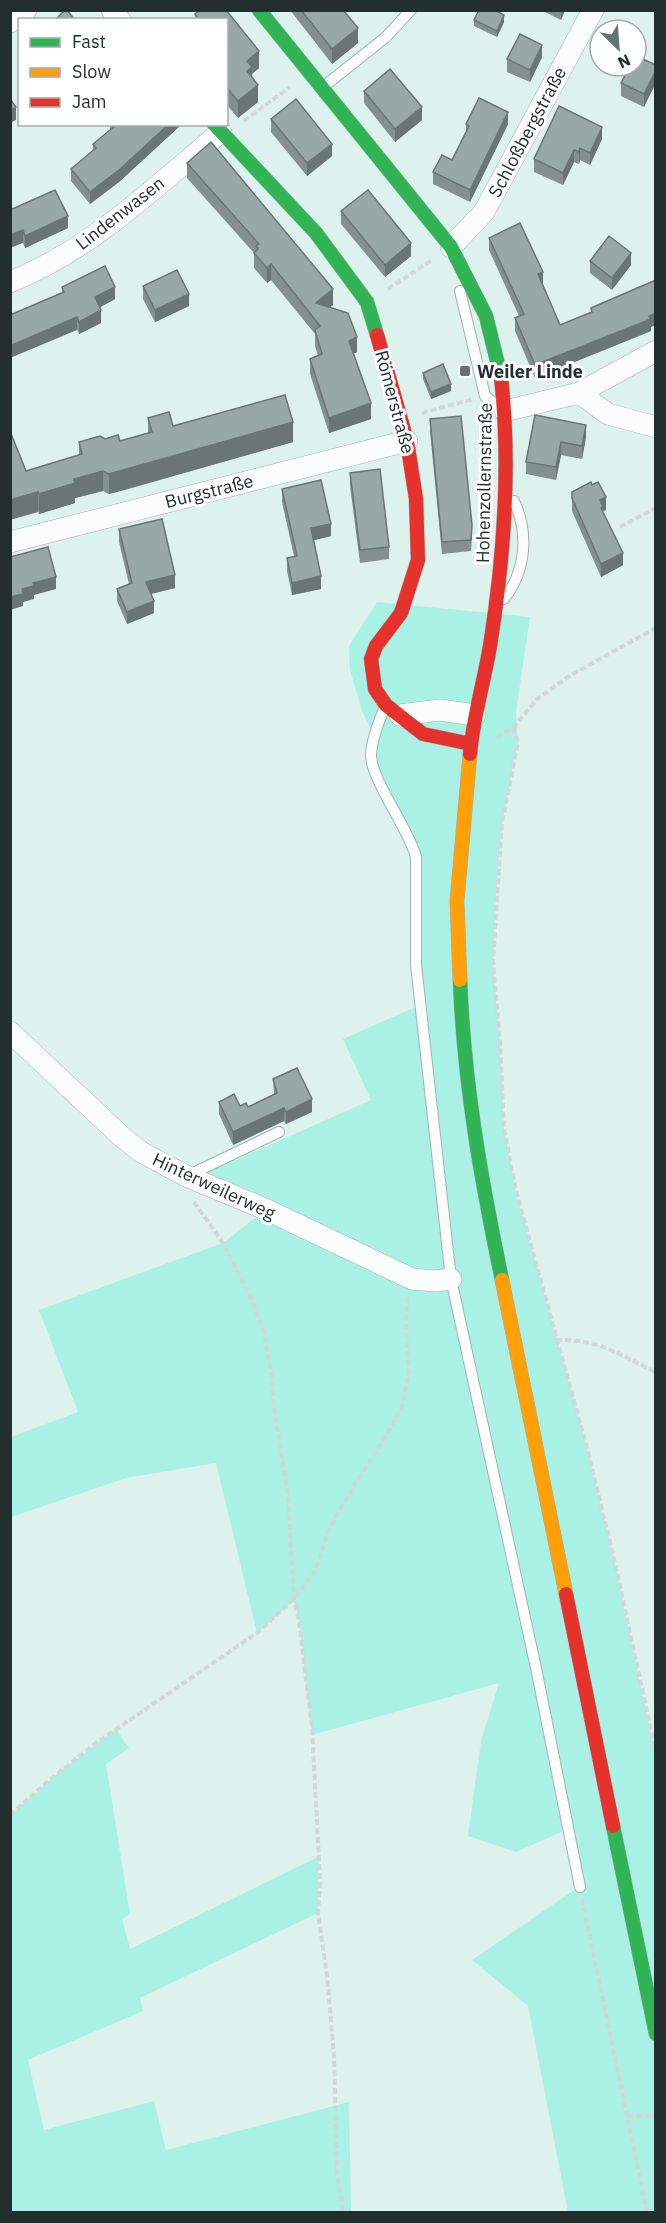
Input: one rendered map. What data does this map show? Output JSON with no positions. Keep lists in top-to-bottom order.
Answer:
{
  "streets": {
    "main road": ["Römerstraße", "Hohenzollernstraße"],
    "street": [
      "Schloßbergstraße",
      "Lindenwasen",
      "Burgstraße",
      "Hinterweilerweg"
    ]
  },
  "crossings": [
    ["Schloßbergstraße", "Hohenzollernstraße"],
    ["Lindenwasen", "Römerstraße"],
    ["Römerstraße", "Hohenzollernstraße"],
    ["Römerstraße", "Burgstraße"]
  ],
  "places": {
    "transit": ["Weiler Linde"]
  },
  "legend": ["Fast", "Slow", "Jam"],
  "north": "bottom right"
}
